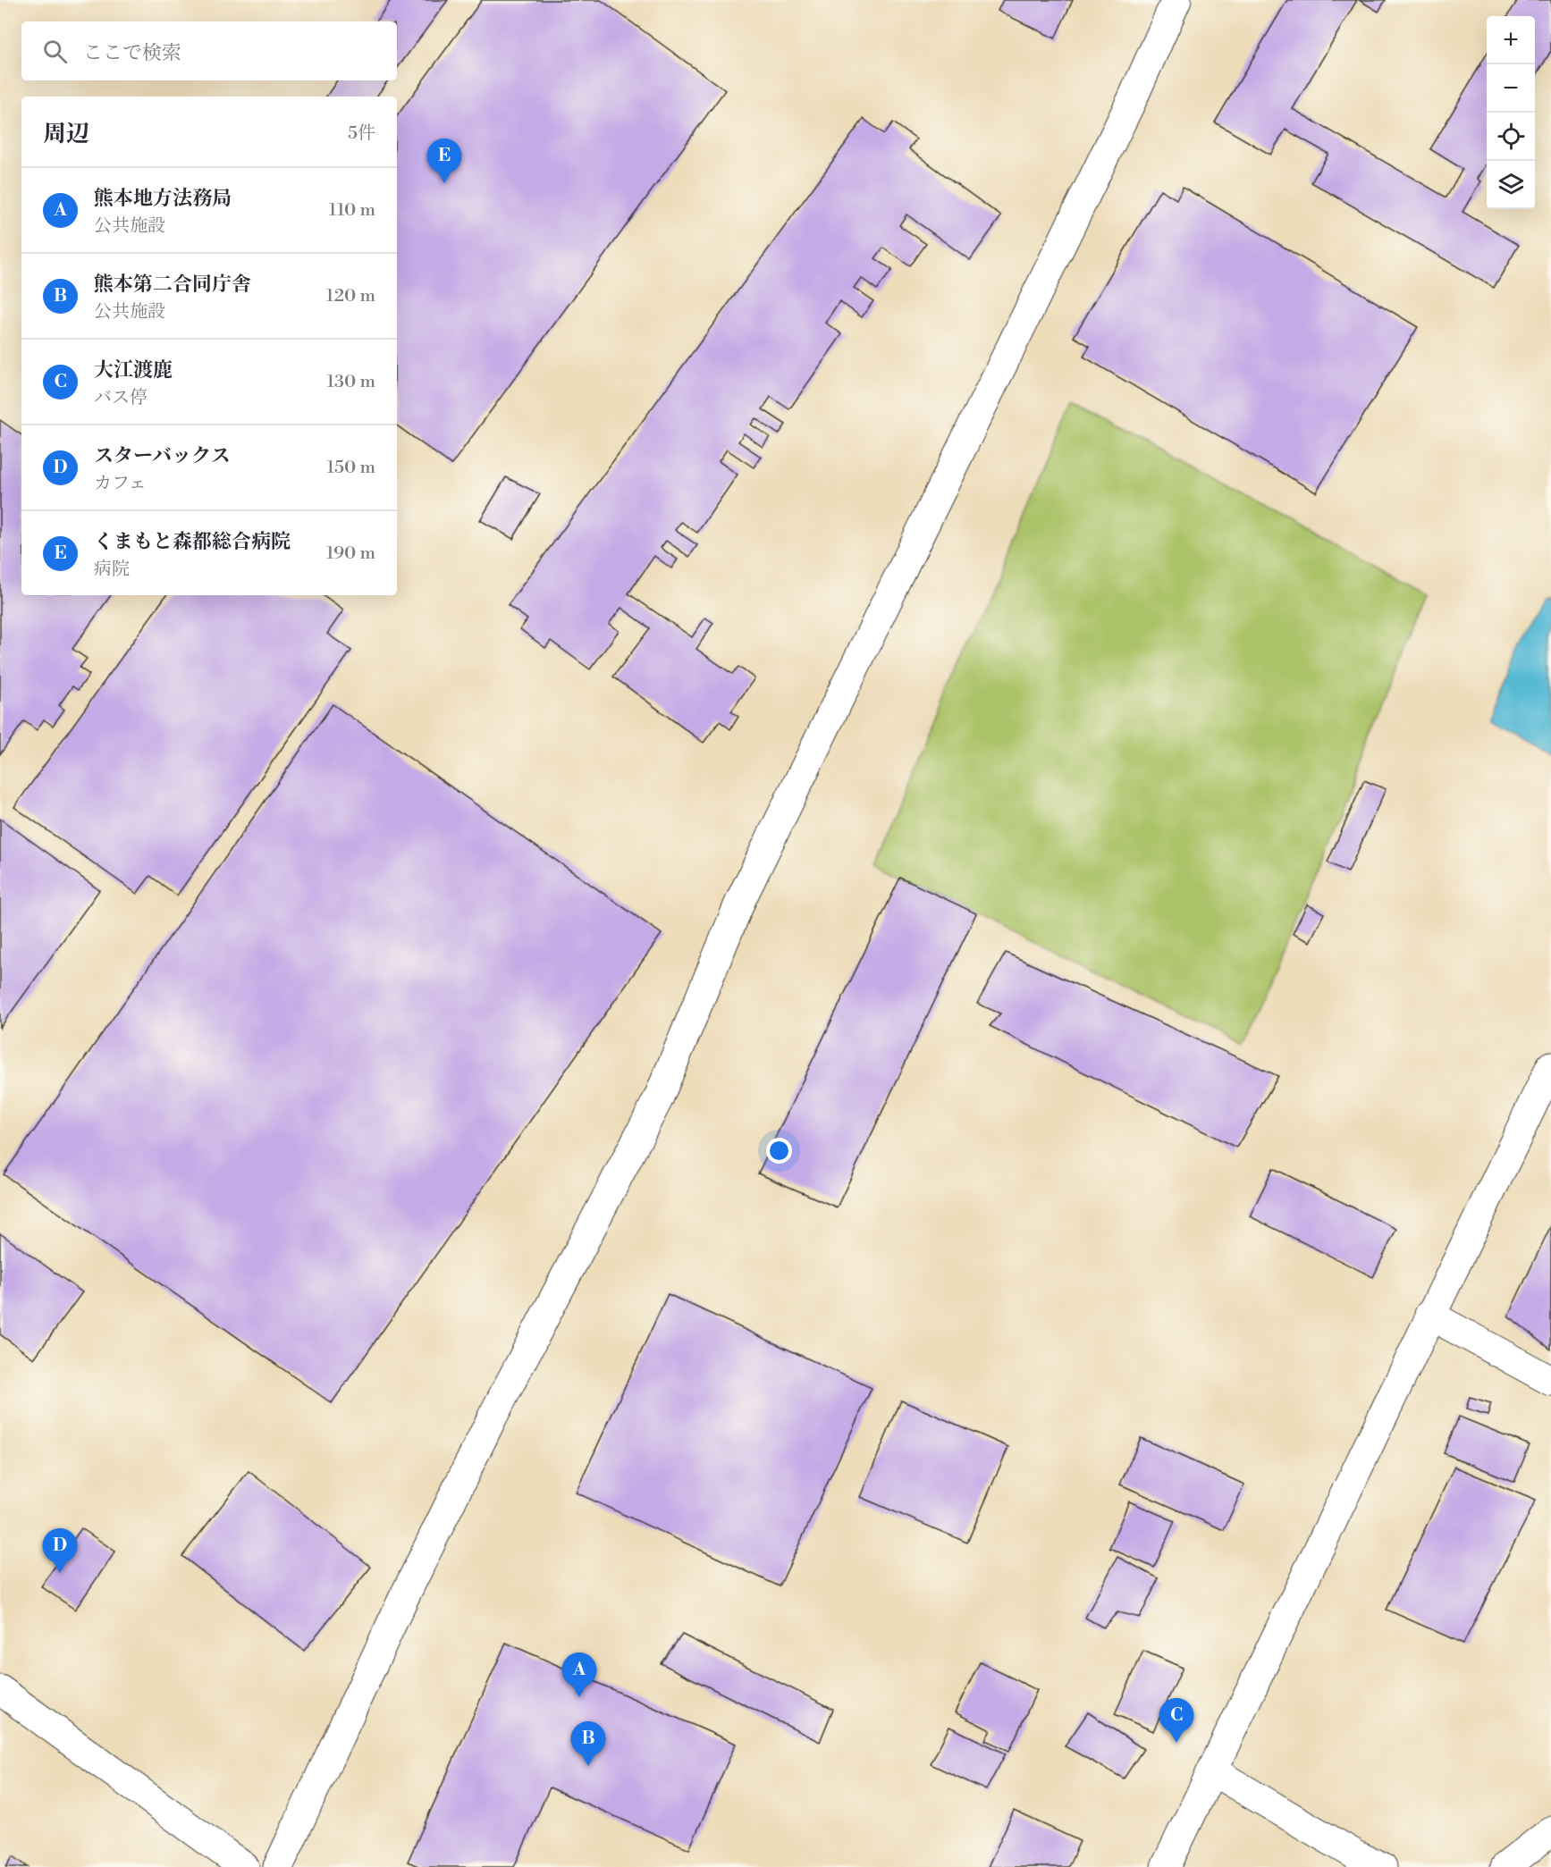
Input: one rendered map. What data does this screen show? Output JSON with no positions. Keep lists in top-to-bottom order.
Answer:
{
  "page": {
    "map_buttons": ["+", "−"],
    "search": "ここで検索",
    "heading": ["周辺", "5件"],
    "pins": [
      "E",
      "D",
      "A",
      "C",
      "B"
    ],
    "list": [
      {
        "mark": "A",
        "name": "熊本地方法務局",
        "note": "公共施設",
        "value": "110 m"
      },
      {
        "mark": "B",
        "name": "熊本第二合同庁舎",
        "note": "公共施設",
        "value": "120 m"
      },
      {
        "mark": "C",
        "name": "大江渡鹿",
        "note": "バス停",
        "value": "130 m"
      },
      {
        "mark": "D",
        "name": "スターバックス",
        "note": "カフェ",
        "value": "150 m"
      },
      {
        "mark": "E",
        "name": "くまもと森都総合病院",
        "note": "病院",
        "value": "190 m"
      }
    ]
  }
}
